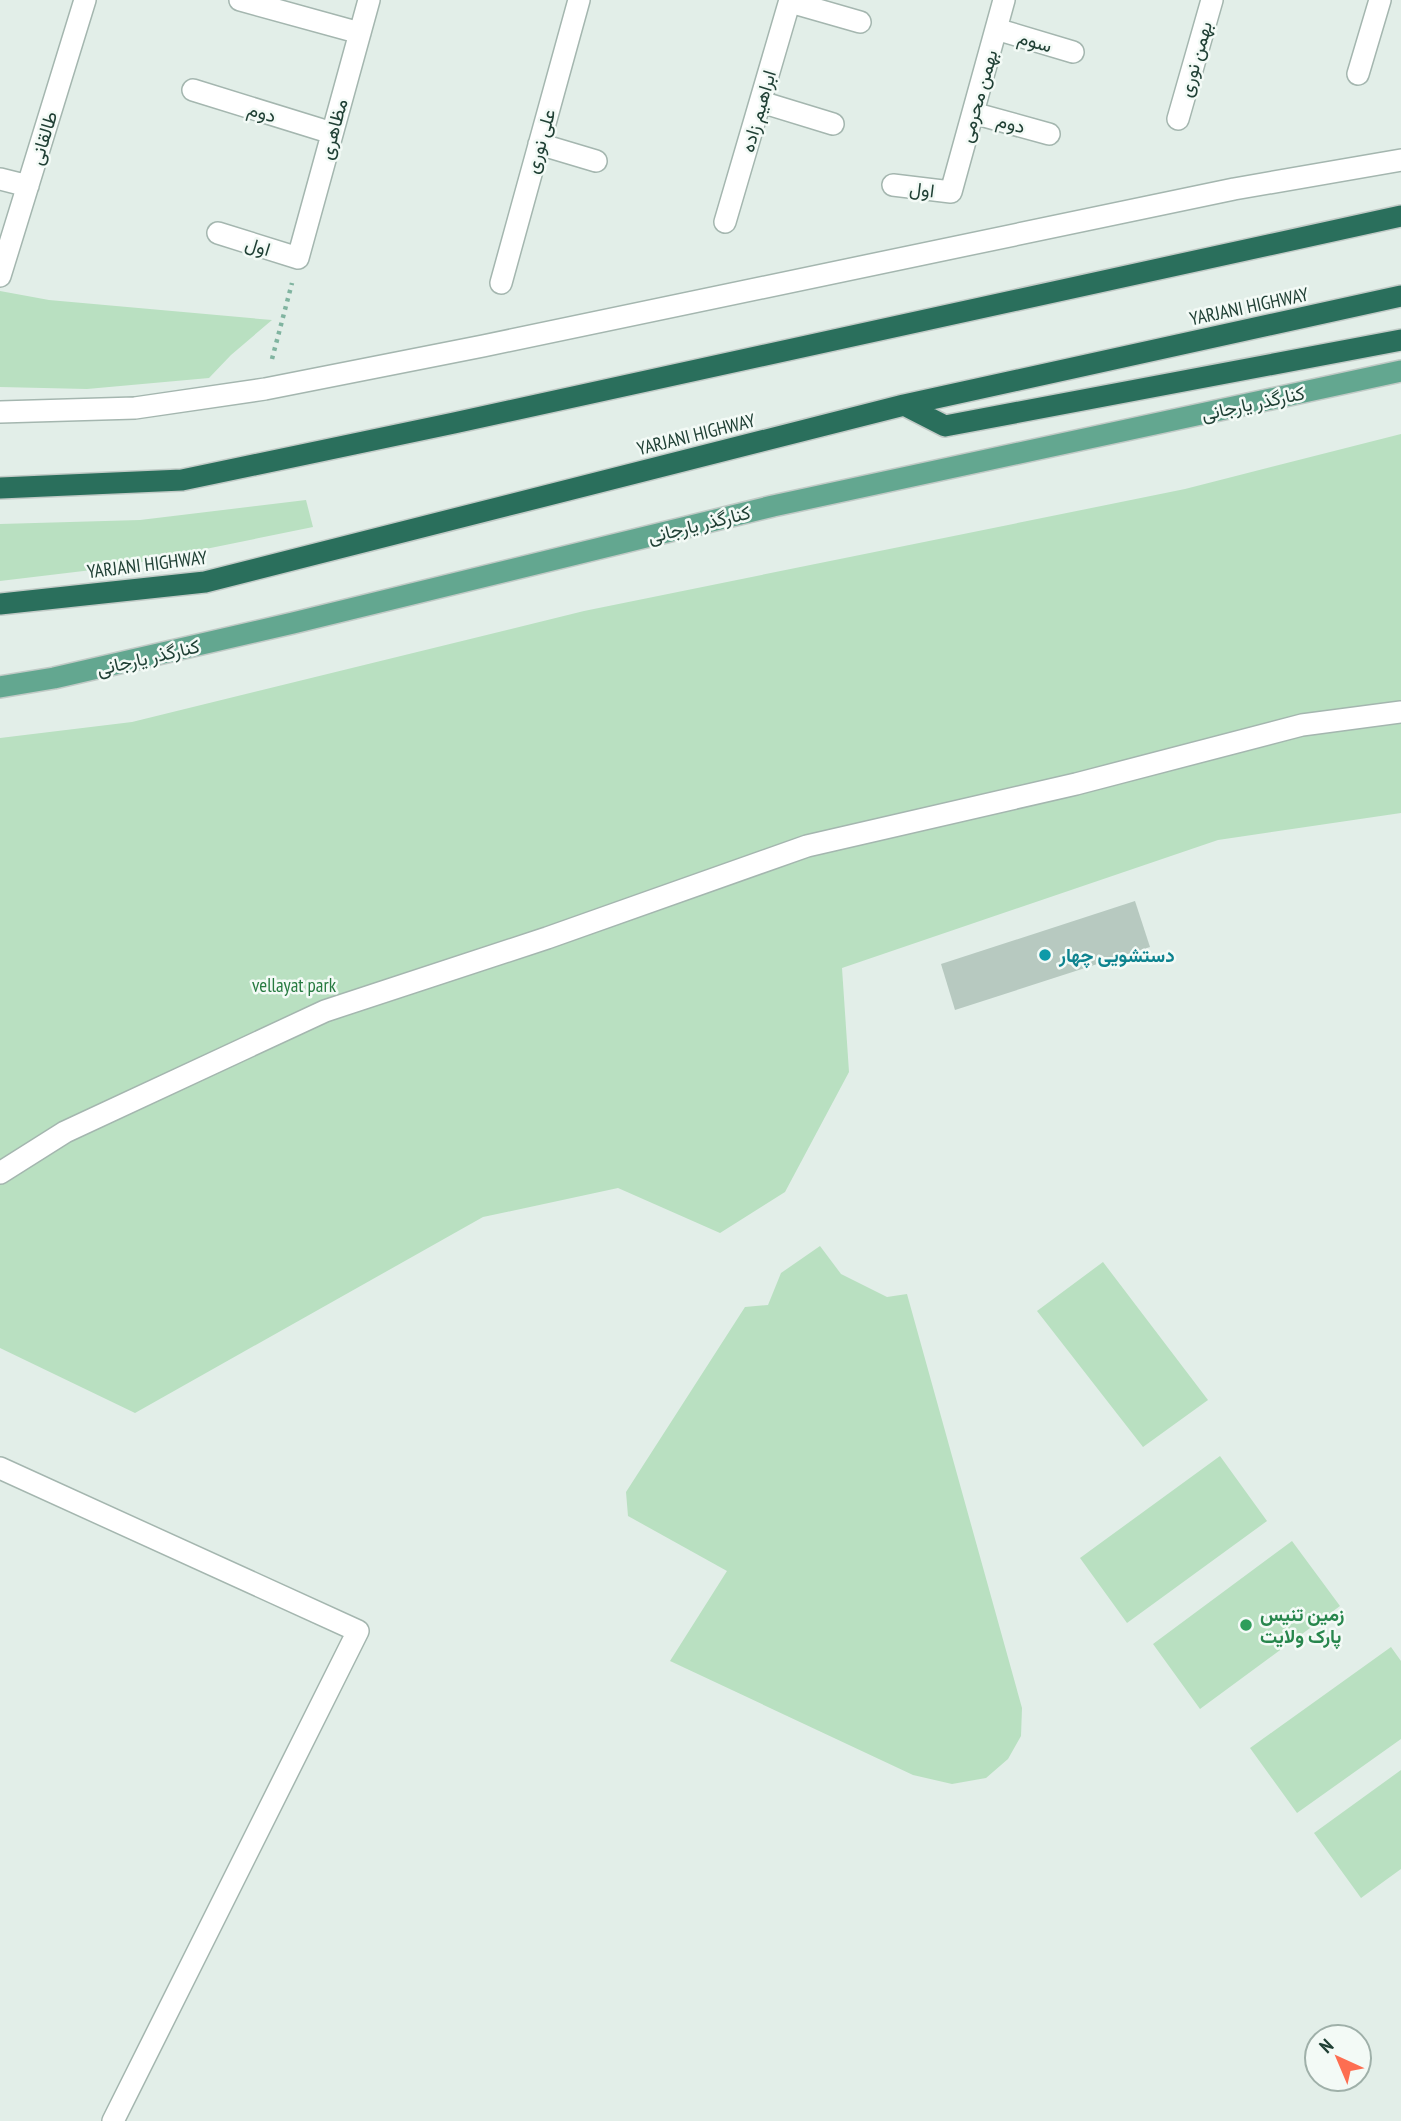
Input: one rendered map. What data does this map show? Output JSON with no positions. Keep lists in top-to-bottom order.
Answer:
{
  "streets": {
    "highway": ["YARJANI HIGHWAY"],
    "main road": ["کنارگذر یارجانی"],
    "street": [
      "سوم",
      "بهمن نوری",
      "بهمن محرمی",
      "ابراهیم زاده",
      "دوم",
      "مظاهری",
      "طالقانی",
      "علی نوری",
      "اول"
    ]
  },
  "crossings": [
    ["سوم", "بهمن محرمی"],
    ["بهمن محرمی", "دوم"],
    ["بهمن محرمی", "اول"],
    ["دوم", "مظاهری"],
    ["مظاهری", "اول"]
  ],
  "parks": ["vellayat park"],
  "places": ["دستشویی چهار", "زمین تنیس پارک ولایت"],
  "north": "top left"
}
